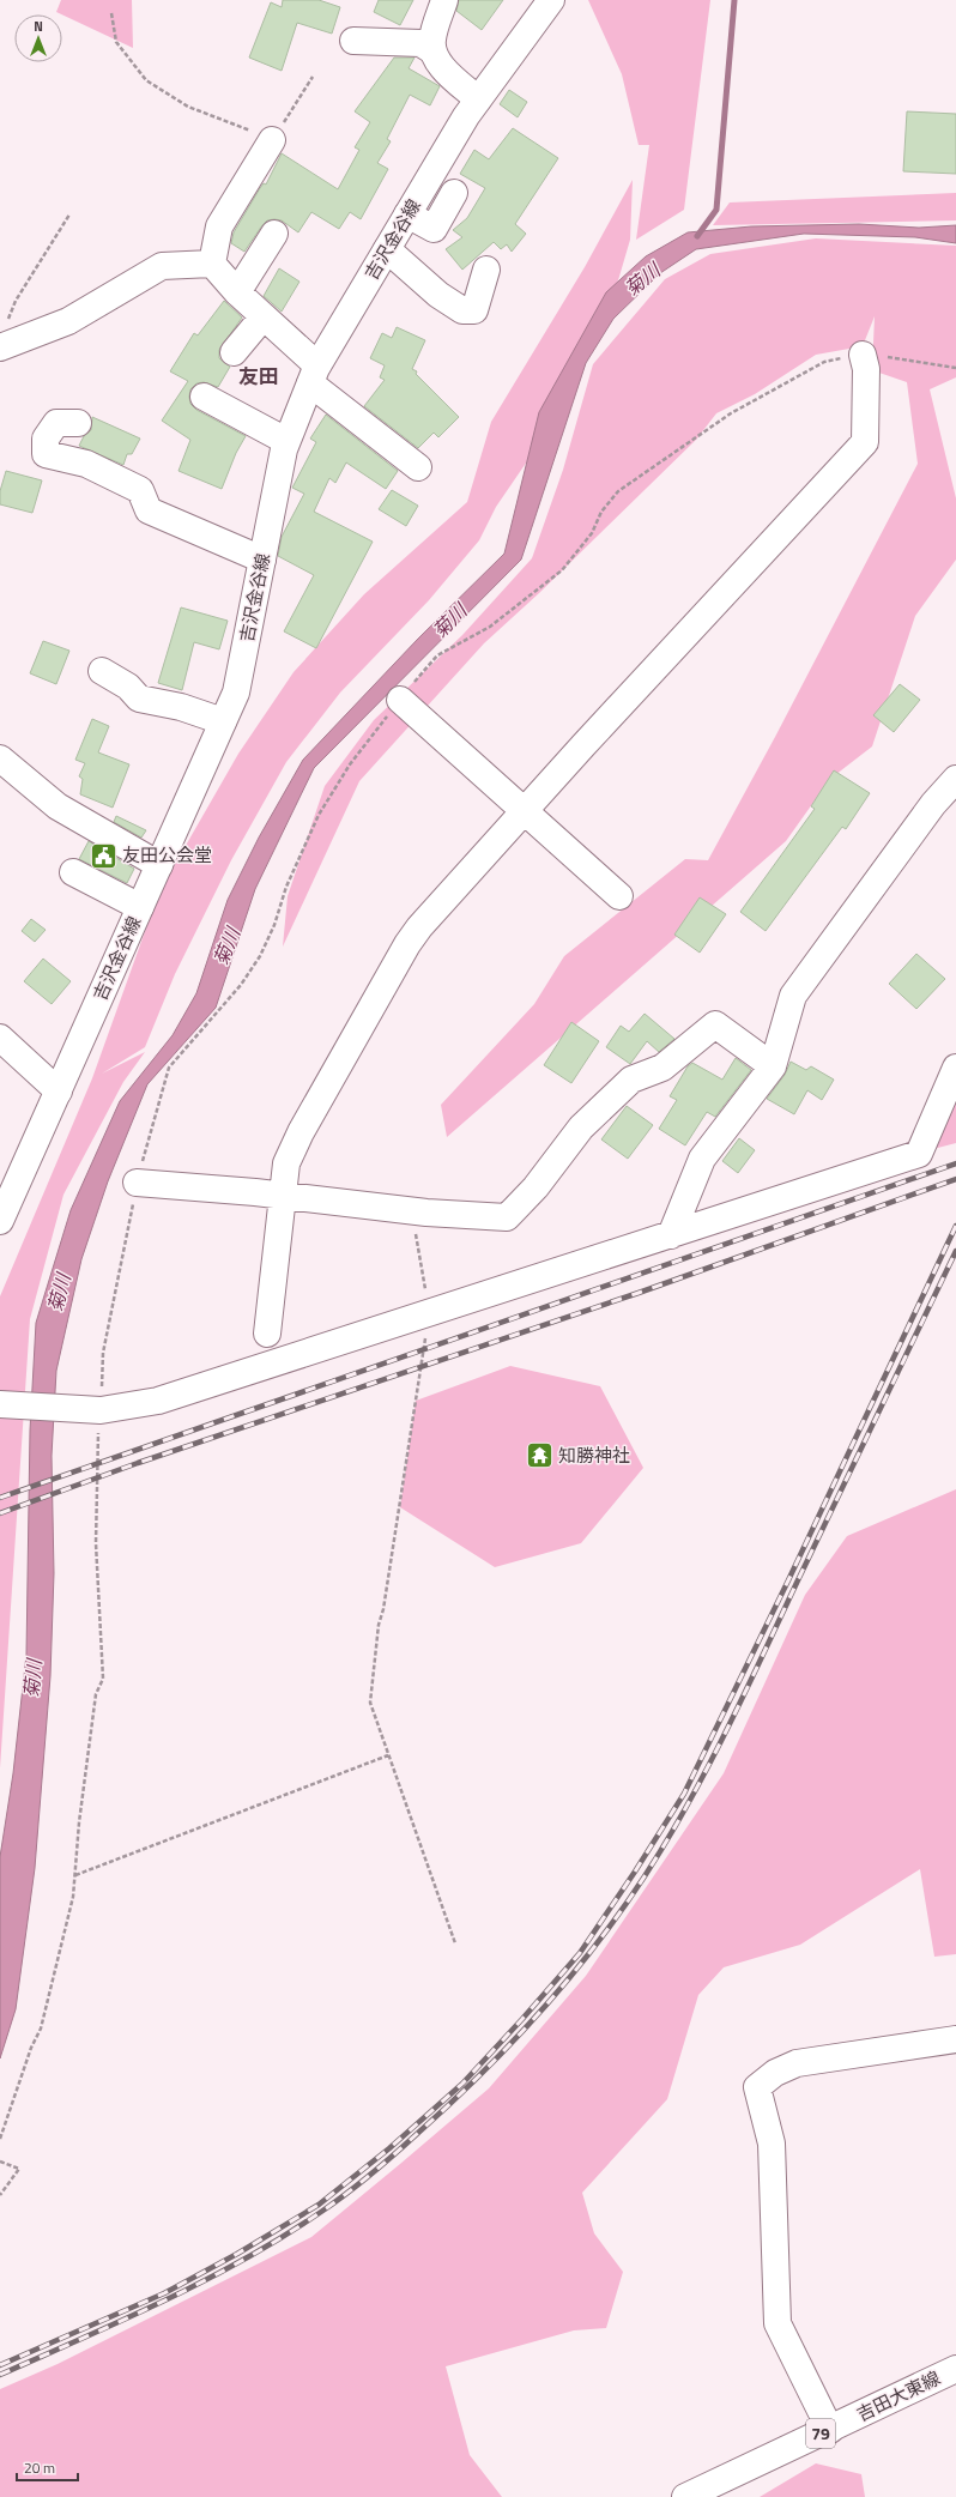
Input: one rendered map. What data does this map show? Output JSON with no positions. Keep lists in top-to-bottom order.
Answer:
{
  "streets": {
    "street": ["吉沢金谷線", "吉田大東線", "79"]
  },
  "districts": ["友田"],
  "water": ["菊川"],
  "places": {
    "public building": ["友田公会堂"],
    "temple": ["知勝神社"]
  },
  "scale_bar": "20 m",
  "north": "top"
}
